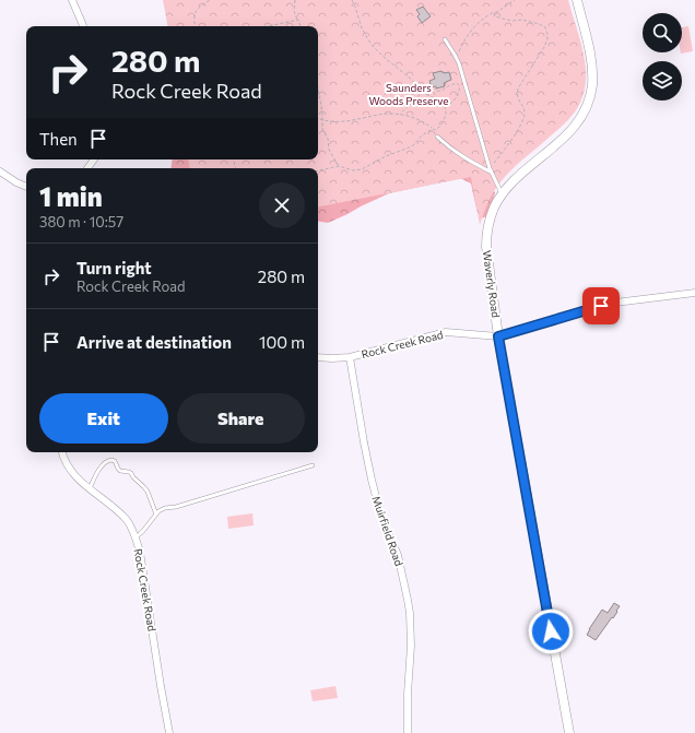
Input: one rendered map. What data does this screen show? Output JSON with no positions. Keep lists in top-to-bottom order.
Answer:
{
  "streets": {
    "street": ["Waverly Road", "Rock Creek Road", "Muirfield Road"]
  },
  "crossings": [
    ["Waverly Road", "Rock Creek Road"],
    ["Rock Creek Road", "Muirfield Road"]
  ],
  "parks": ["Saunders Woods Preserve"],
  "page": {
    "turn": ["280 m", "Rock Creek Road"],
    "then": "Then",
    "heading": ["1 min", "380 m · 10:57"],
    "list": [
      {
        "name": "Turn right",
        "note": "Rock Creek Road",
        "value": "280 m"
      },
      {
        "name": "Arrive at destination",
        "value": "100 m"
      }
    ],
    "buttons": ["Exit", "Share"]
  }
}
